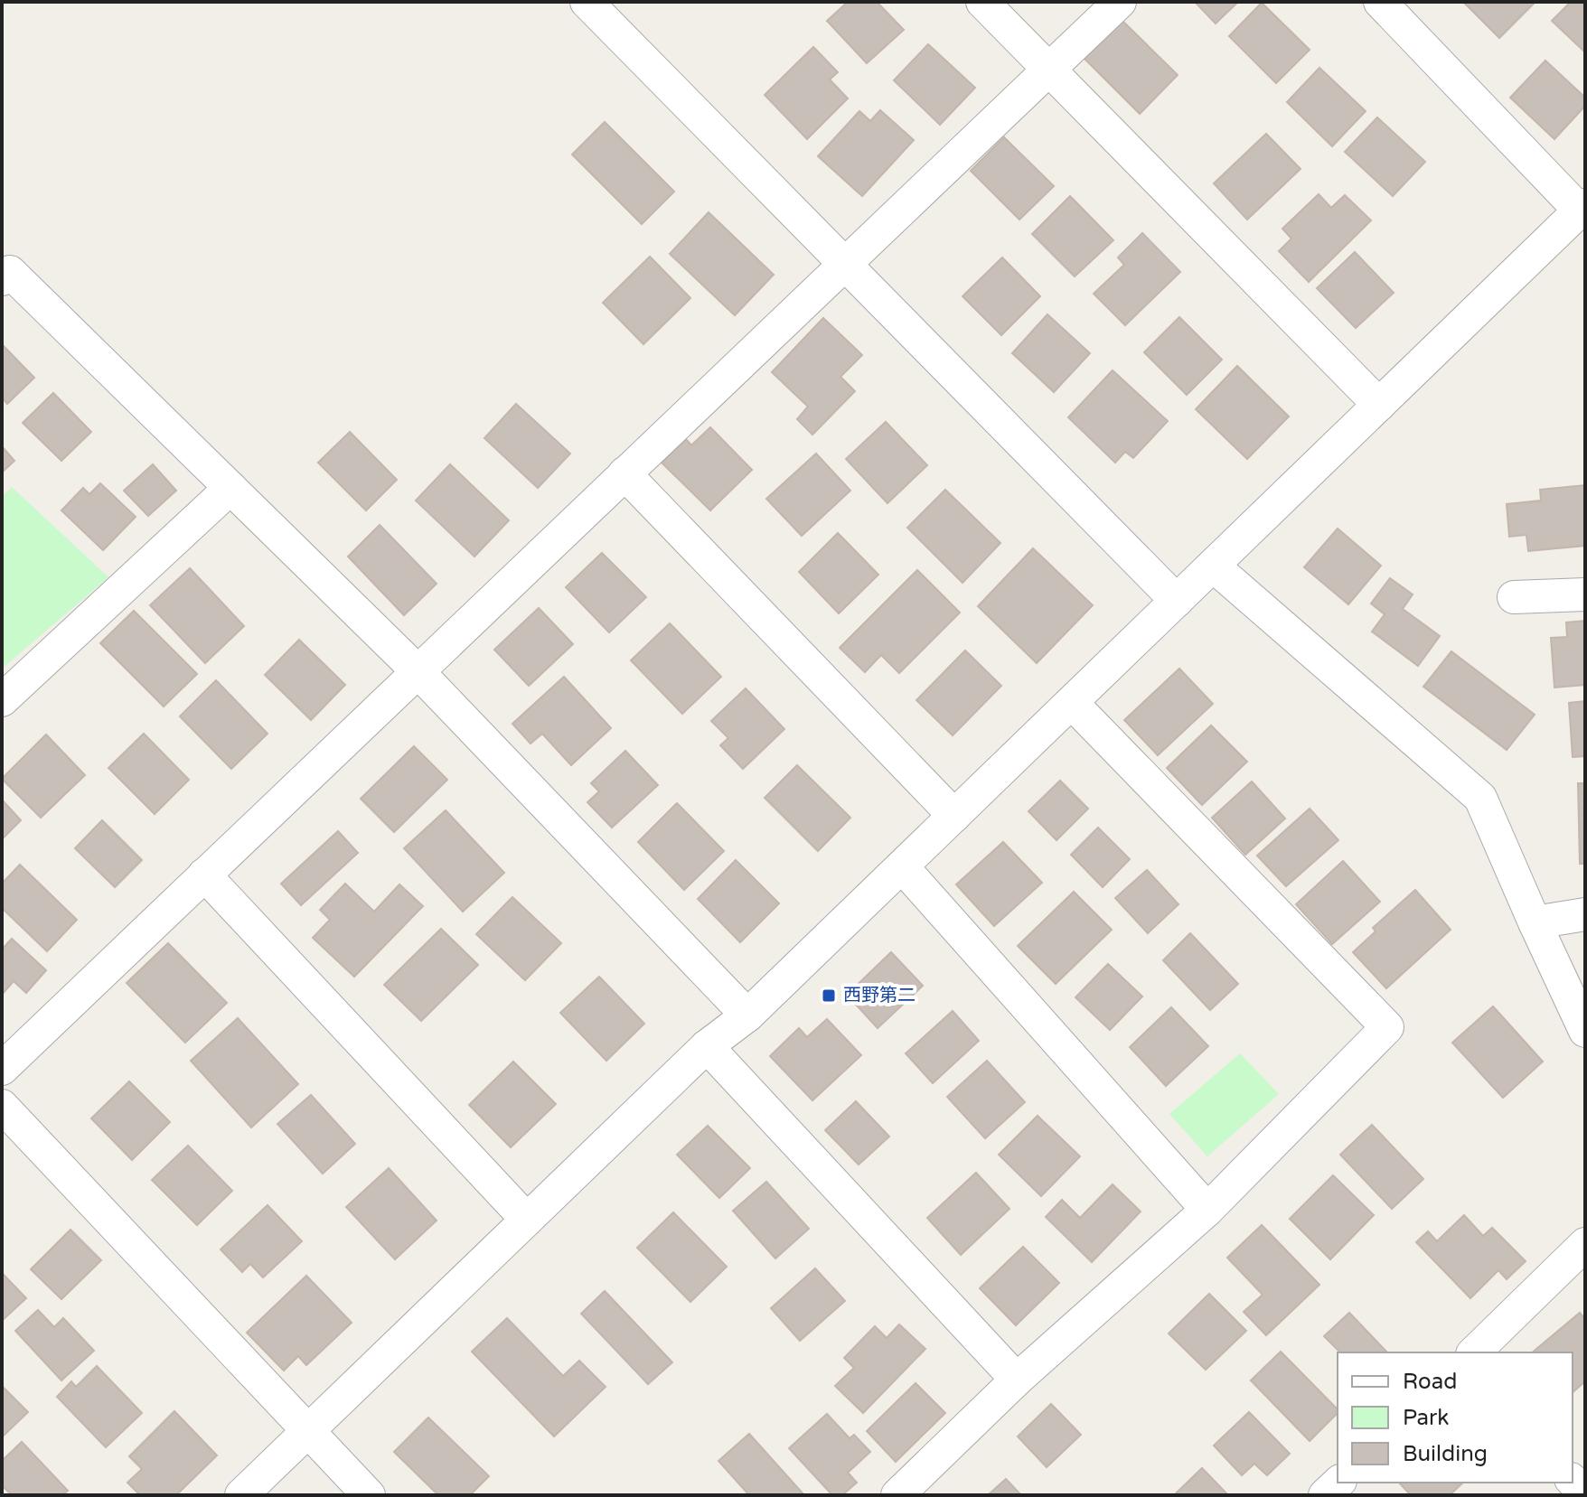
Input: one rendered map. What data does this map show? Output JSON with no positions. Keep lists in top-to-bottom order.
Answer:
{
  "places": {
    "transit": ["西野第二"]
  },
  "legend": ["Road", "Park", "Building"]
}
